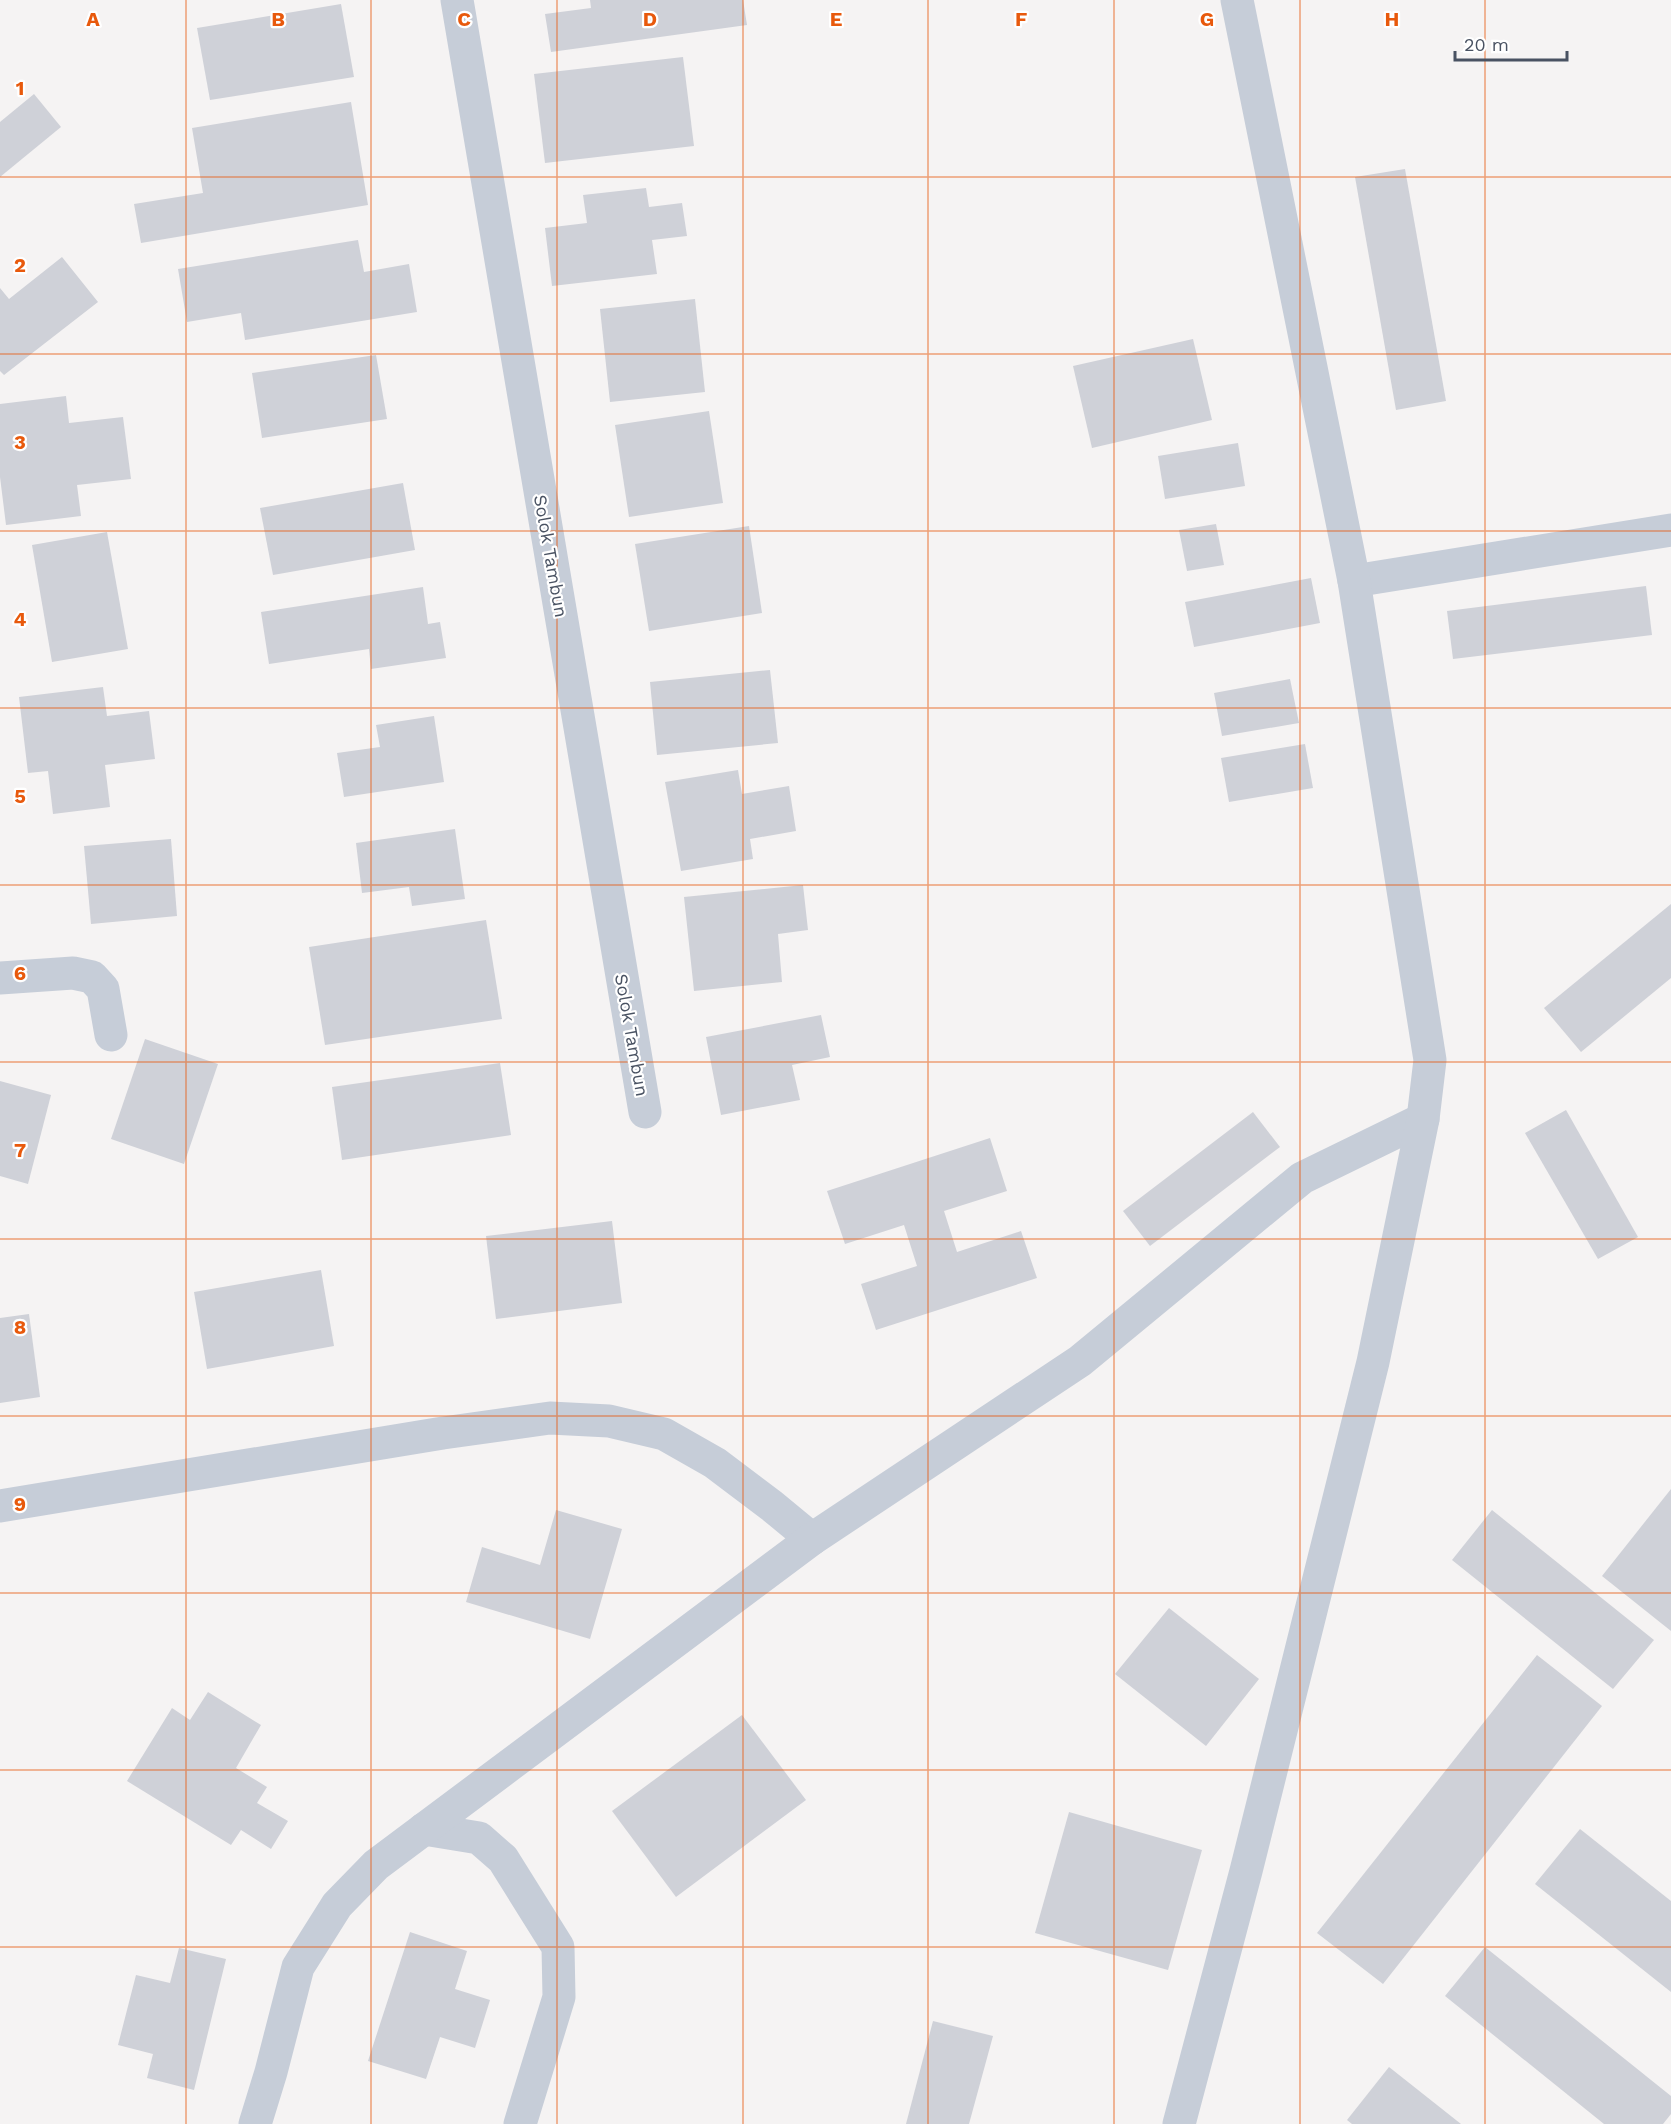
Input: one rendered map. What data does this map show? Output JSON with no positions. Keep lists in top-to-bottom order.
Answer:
{
  "streets": {
    "street": ["Solok Tambun"]
  },
  "scale_bar": "20 m",
  "grid": {
    "columns": [
      "A",
      "B",
      "C",
      "D",
      "E",
      "F",
      "G",
      "H"
    ],
    "rows": [
      "1",
      "2",
      "3",
      "4",
      "5",
      "6",
      "7",
      "8",
      "9"
    ]
  }
}
